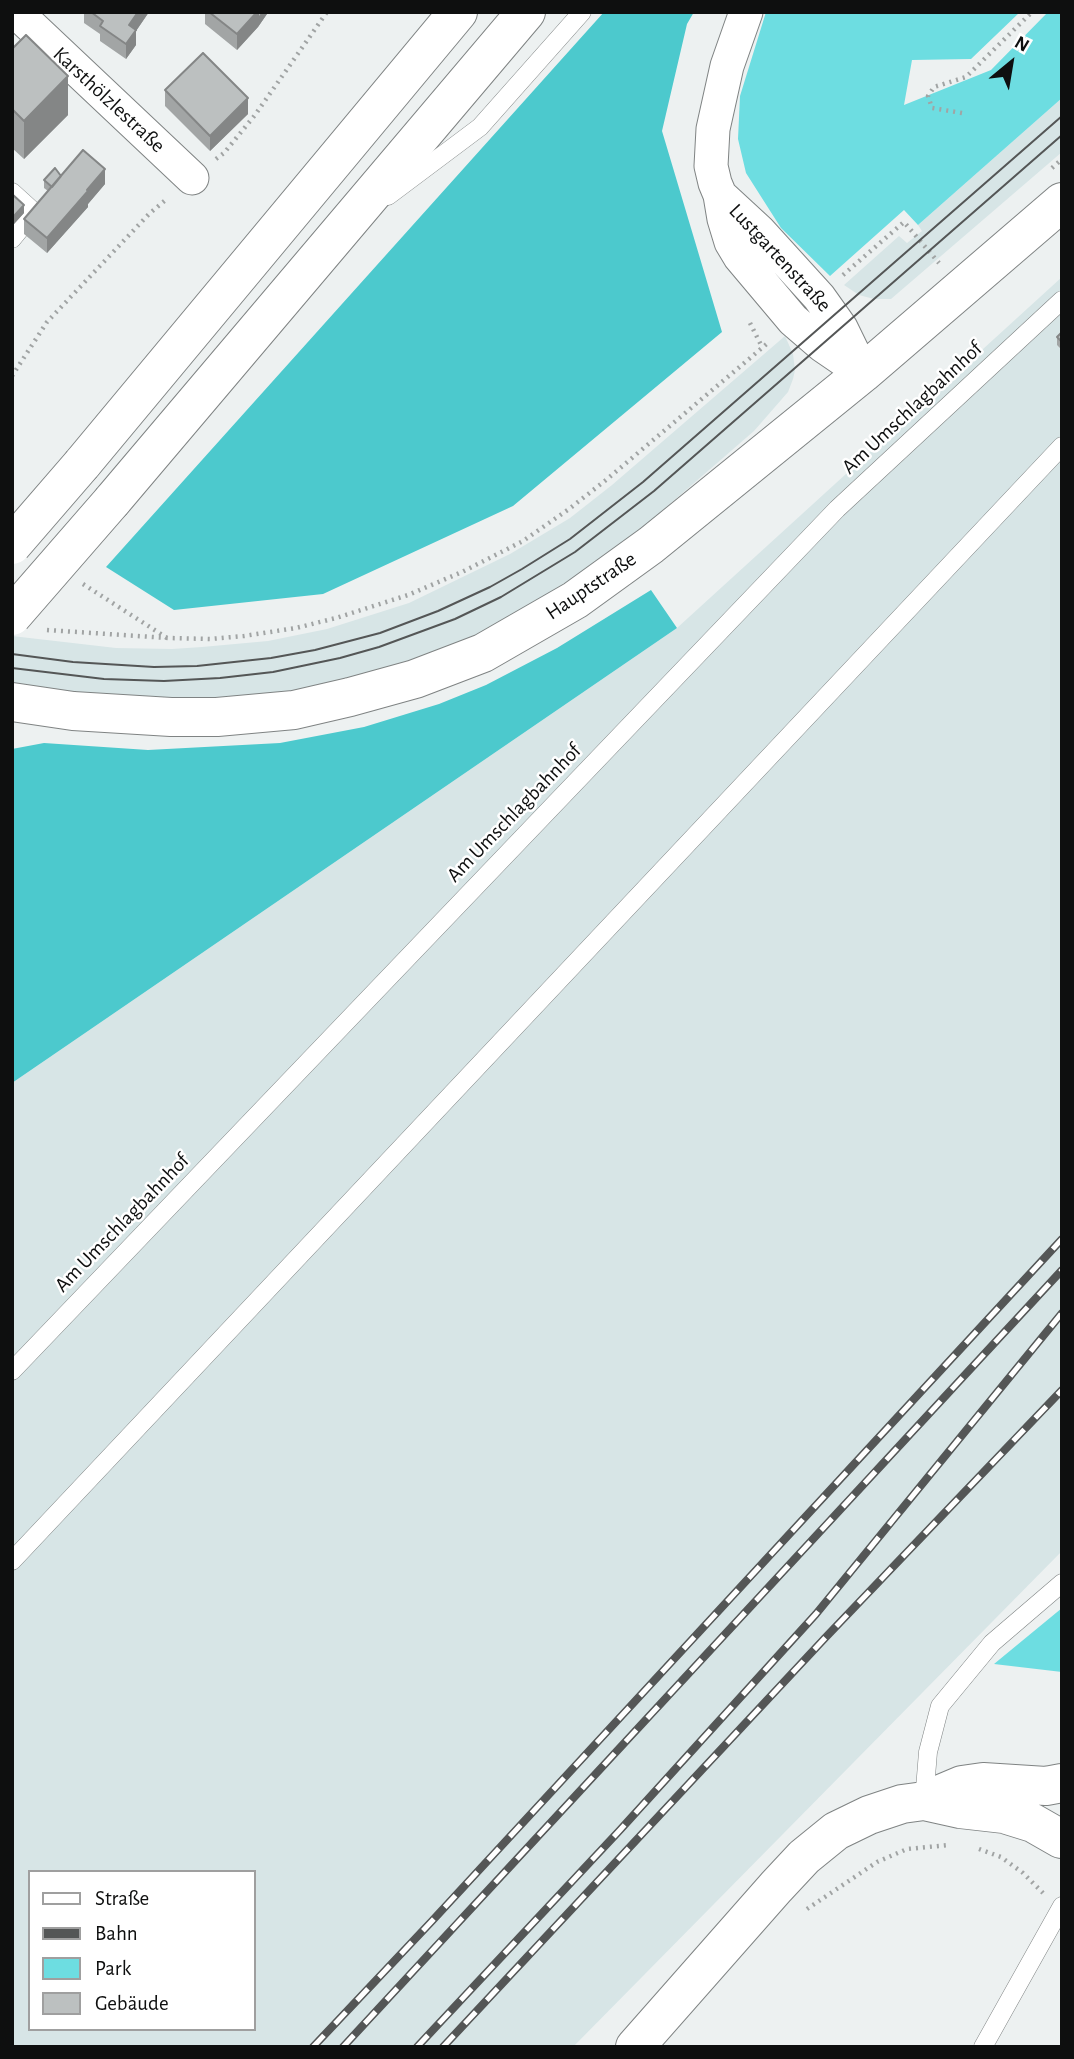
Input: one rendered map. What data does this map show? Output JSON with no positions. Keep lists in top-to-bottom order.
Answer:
{
  "streets": {
    "main road": ["Hauptstraße"],
    "street": ["Karsthölzlestraße", "Lustgartenstraße"],
    "lane": ["Am Umschlagbahnhof"]
  },
  "crossings": [
    ["Lustgartenstraße", "Hauptstraße"]
  ],
  "legend": [
    "Straße",
    "Bahn",
    "Park",
    "Gebäude"
  ],
  "north": "top right"
}
